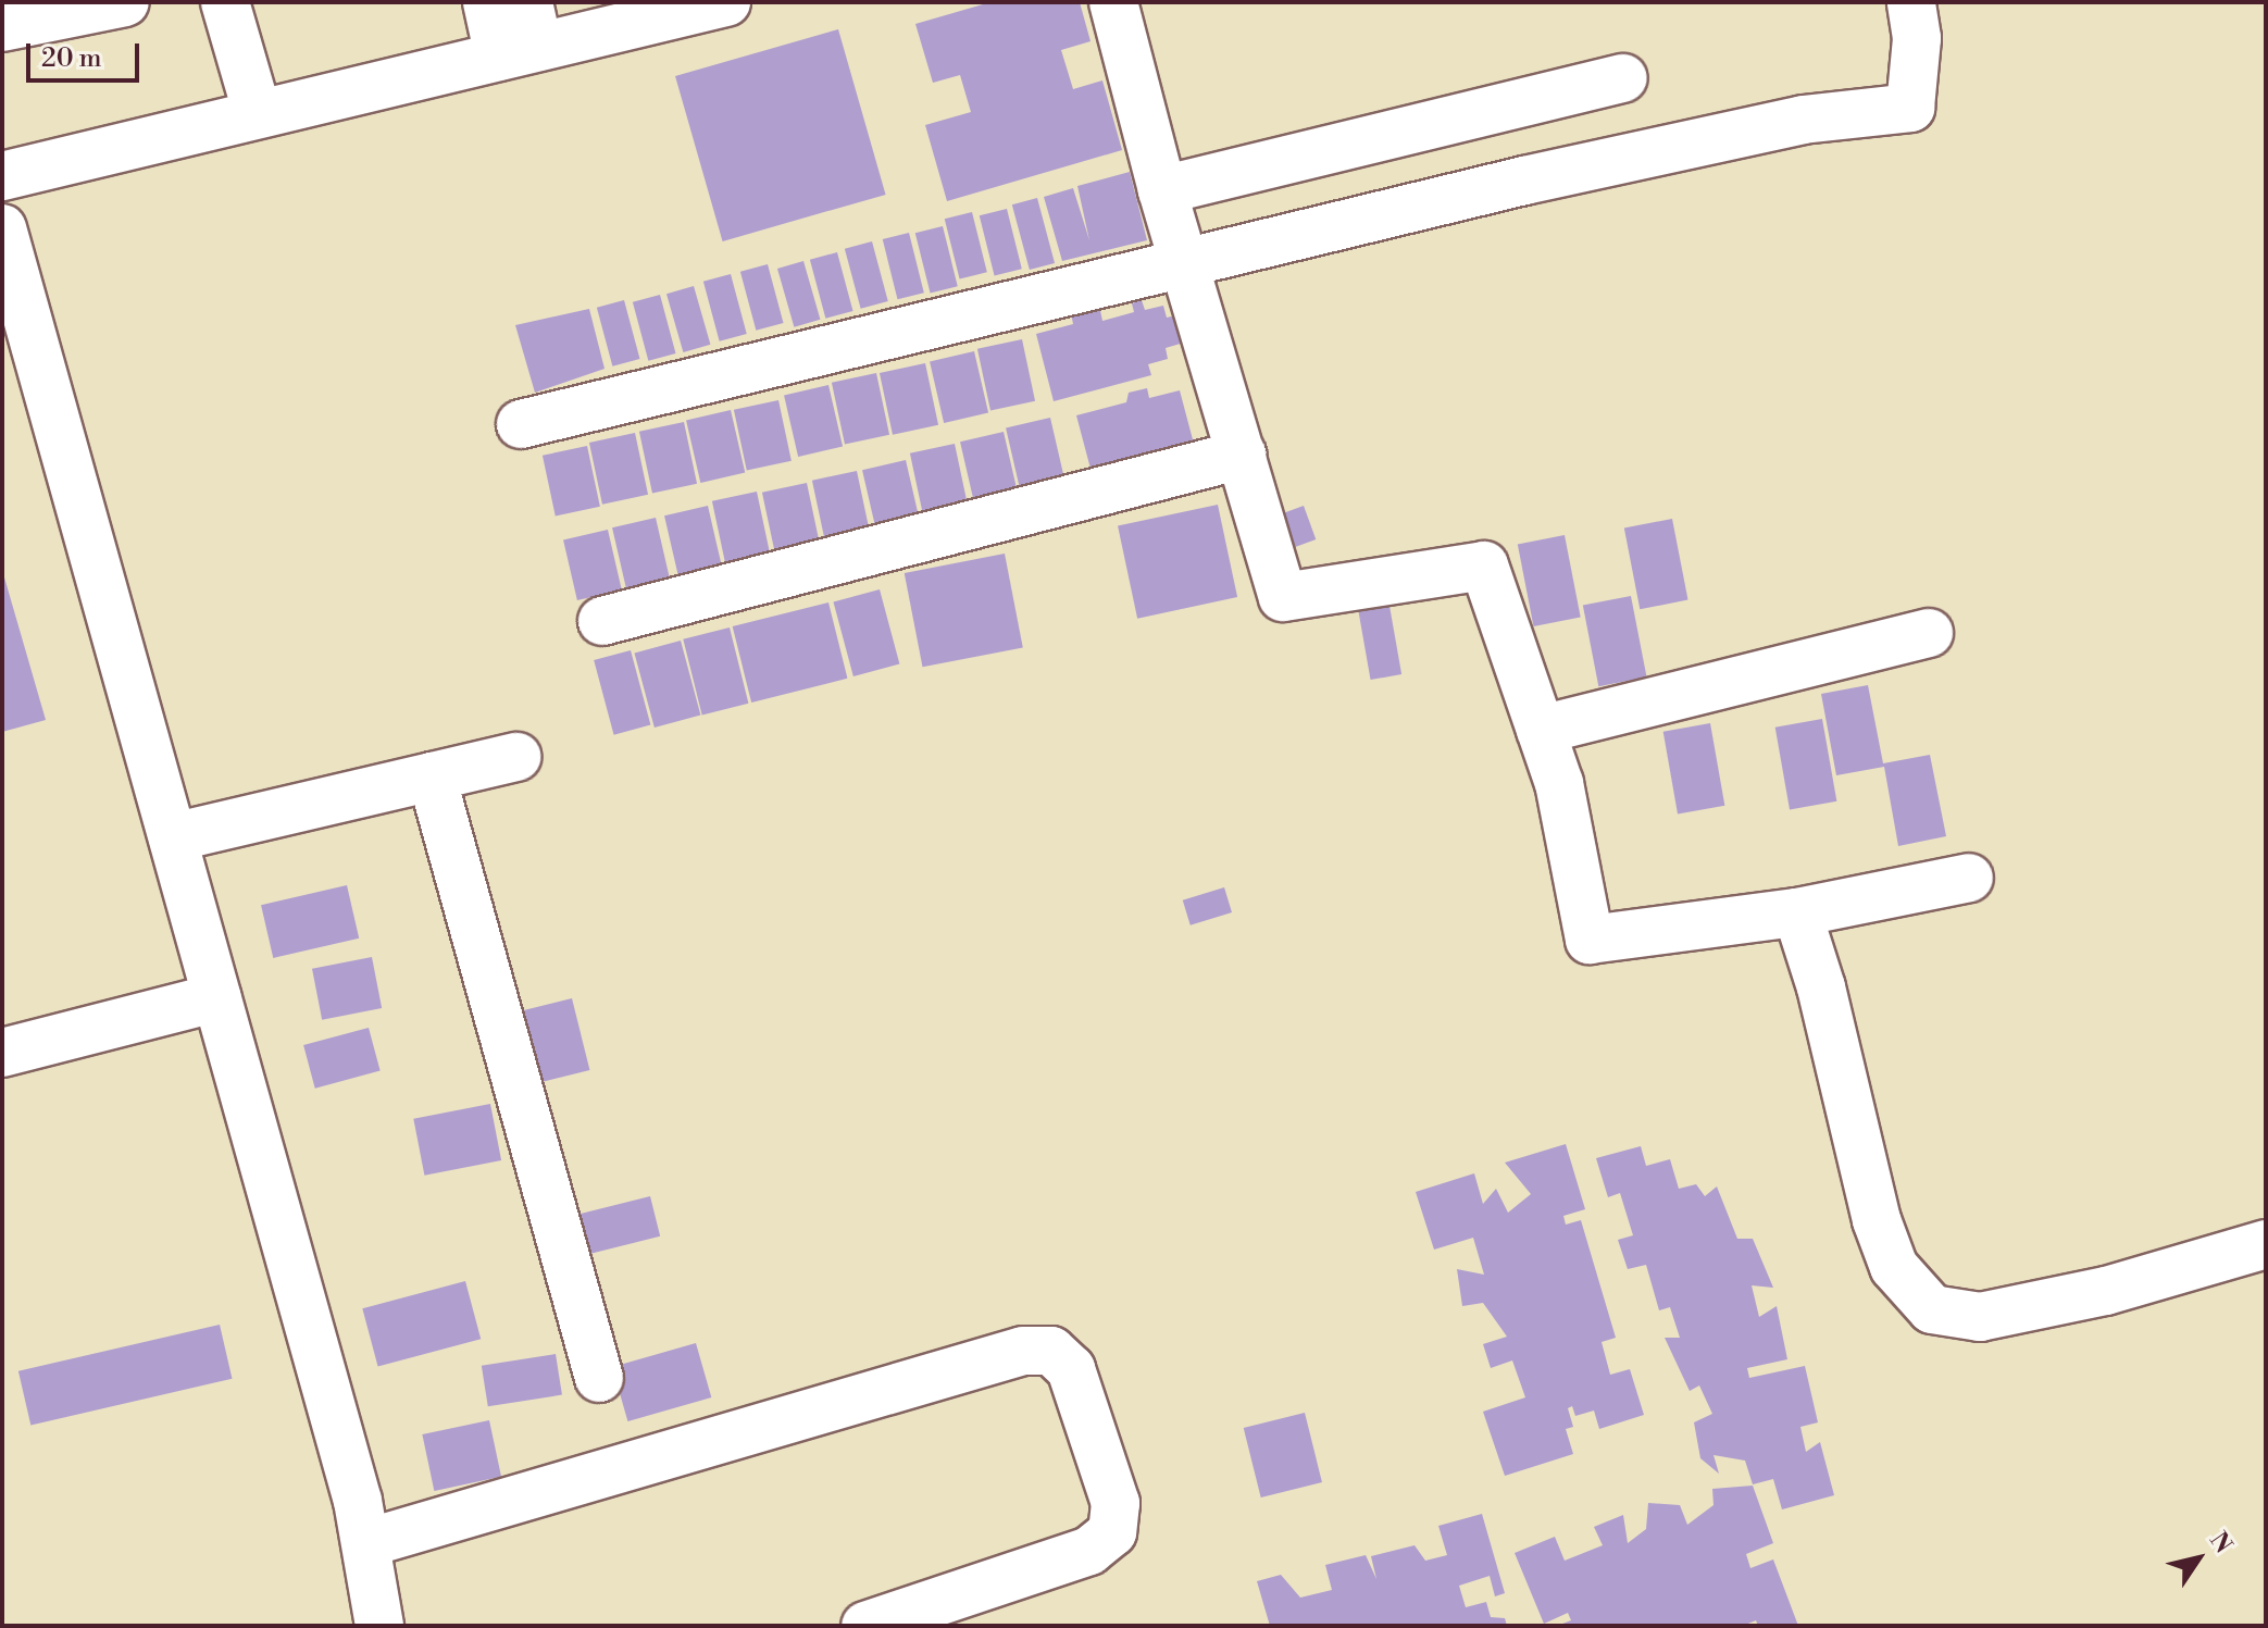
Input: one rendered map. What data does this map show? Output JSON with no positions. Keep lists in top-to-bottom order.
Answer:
{
  "scale_bar": "20 m",
  "north": "top right"
}
